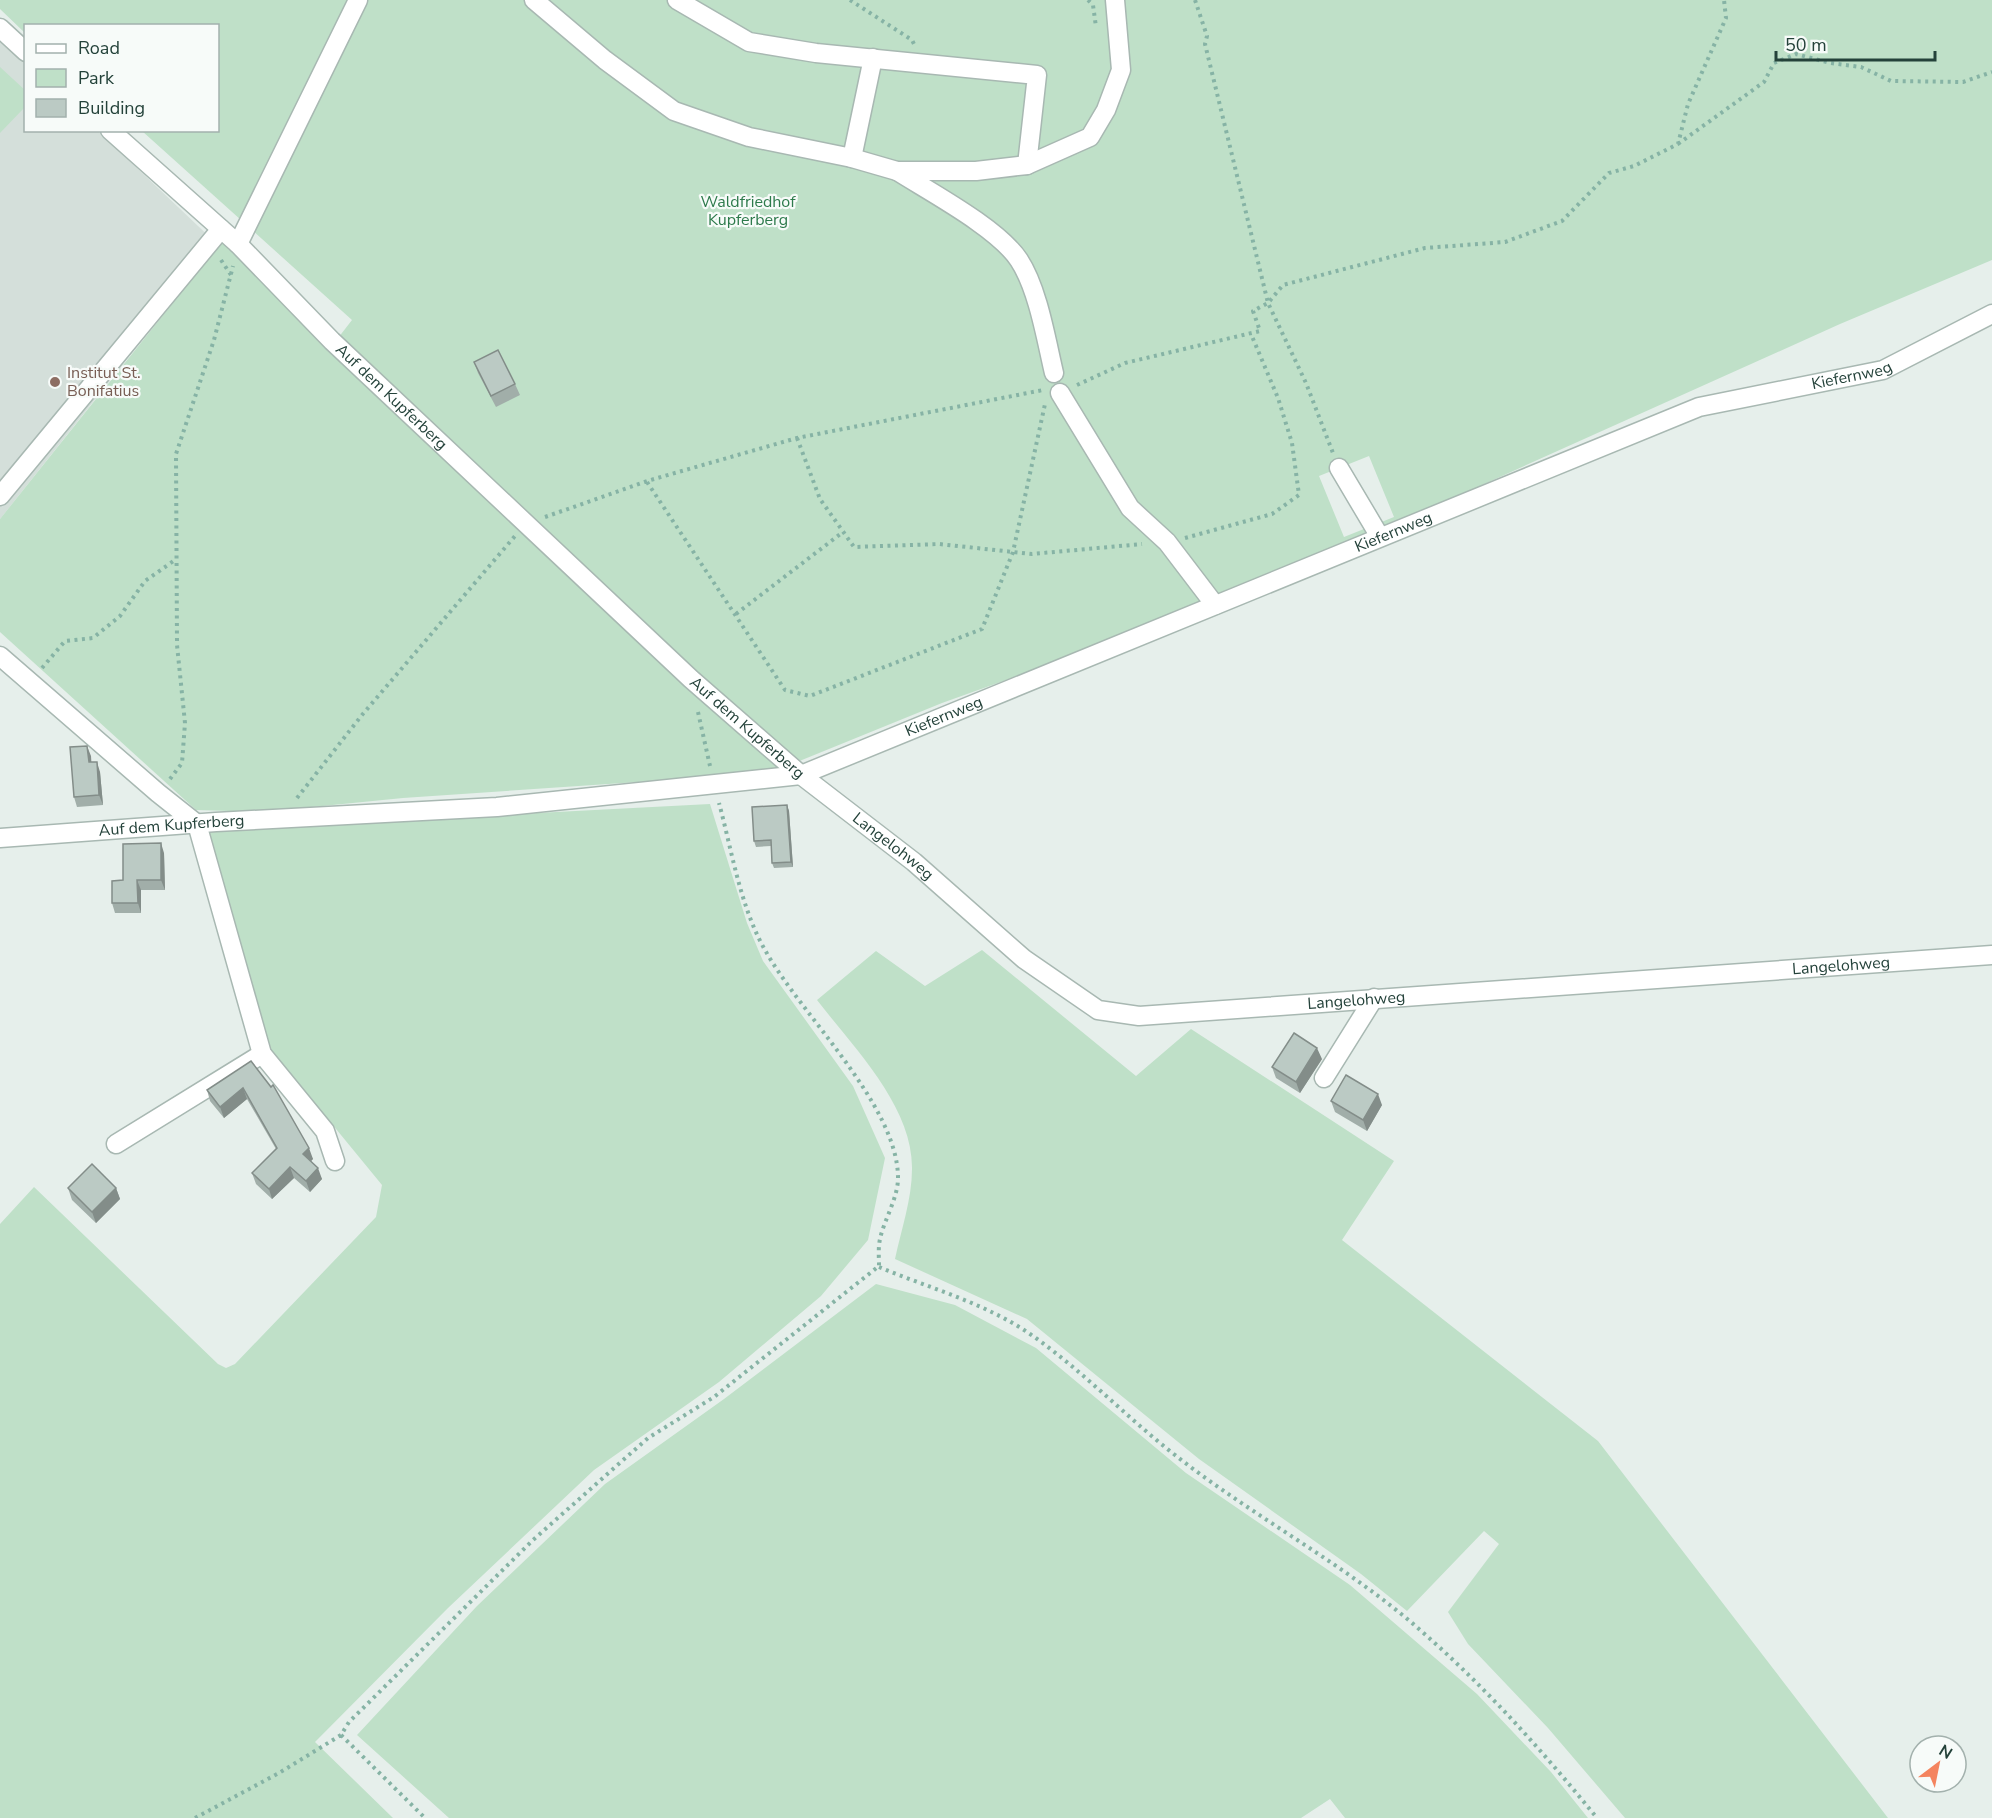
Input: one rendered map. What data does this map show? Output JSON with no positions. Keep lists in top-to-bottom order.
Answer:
{
  "streets": {
    "street": ["Kiefernweg", "Auf dem Kupferberg", "Langelohweg"]
  },
  "crossings": [
    ["Kiefernweg", "Auf dem Kupferberg"],
    ["Kiefernweg", "Langelohweg"],
    ["Auf dem Kupferberg", "Langelohweg"]
  ],
  "parks": ["Waldfriedhof Kupferberg"],
  "places": ["Institut St. Bonifatius"],
  "legend": ["Road", "Park", "Building"],
  "scale_bar": "50 m",
  "north": "top right"
}
